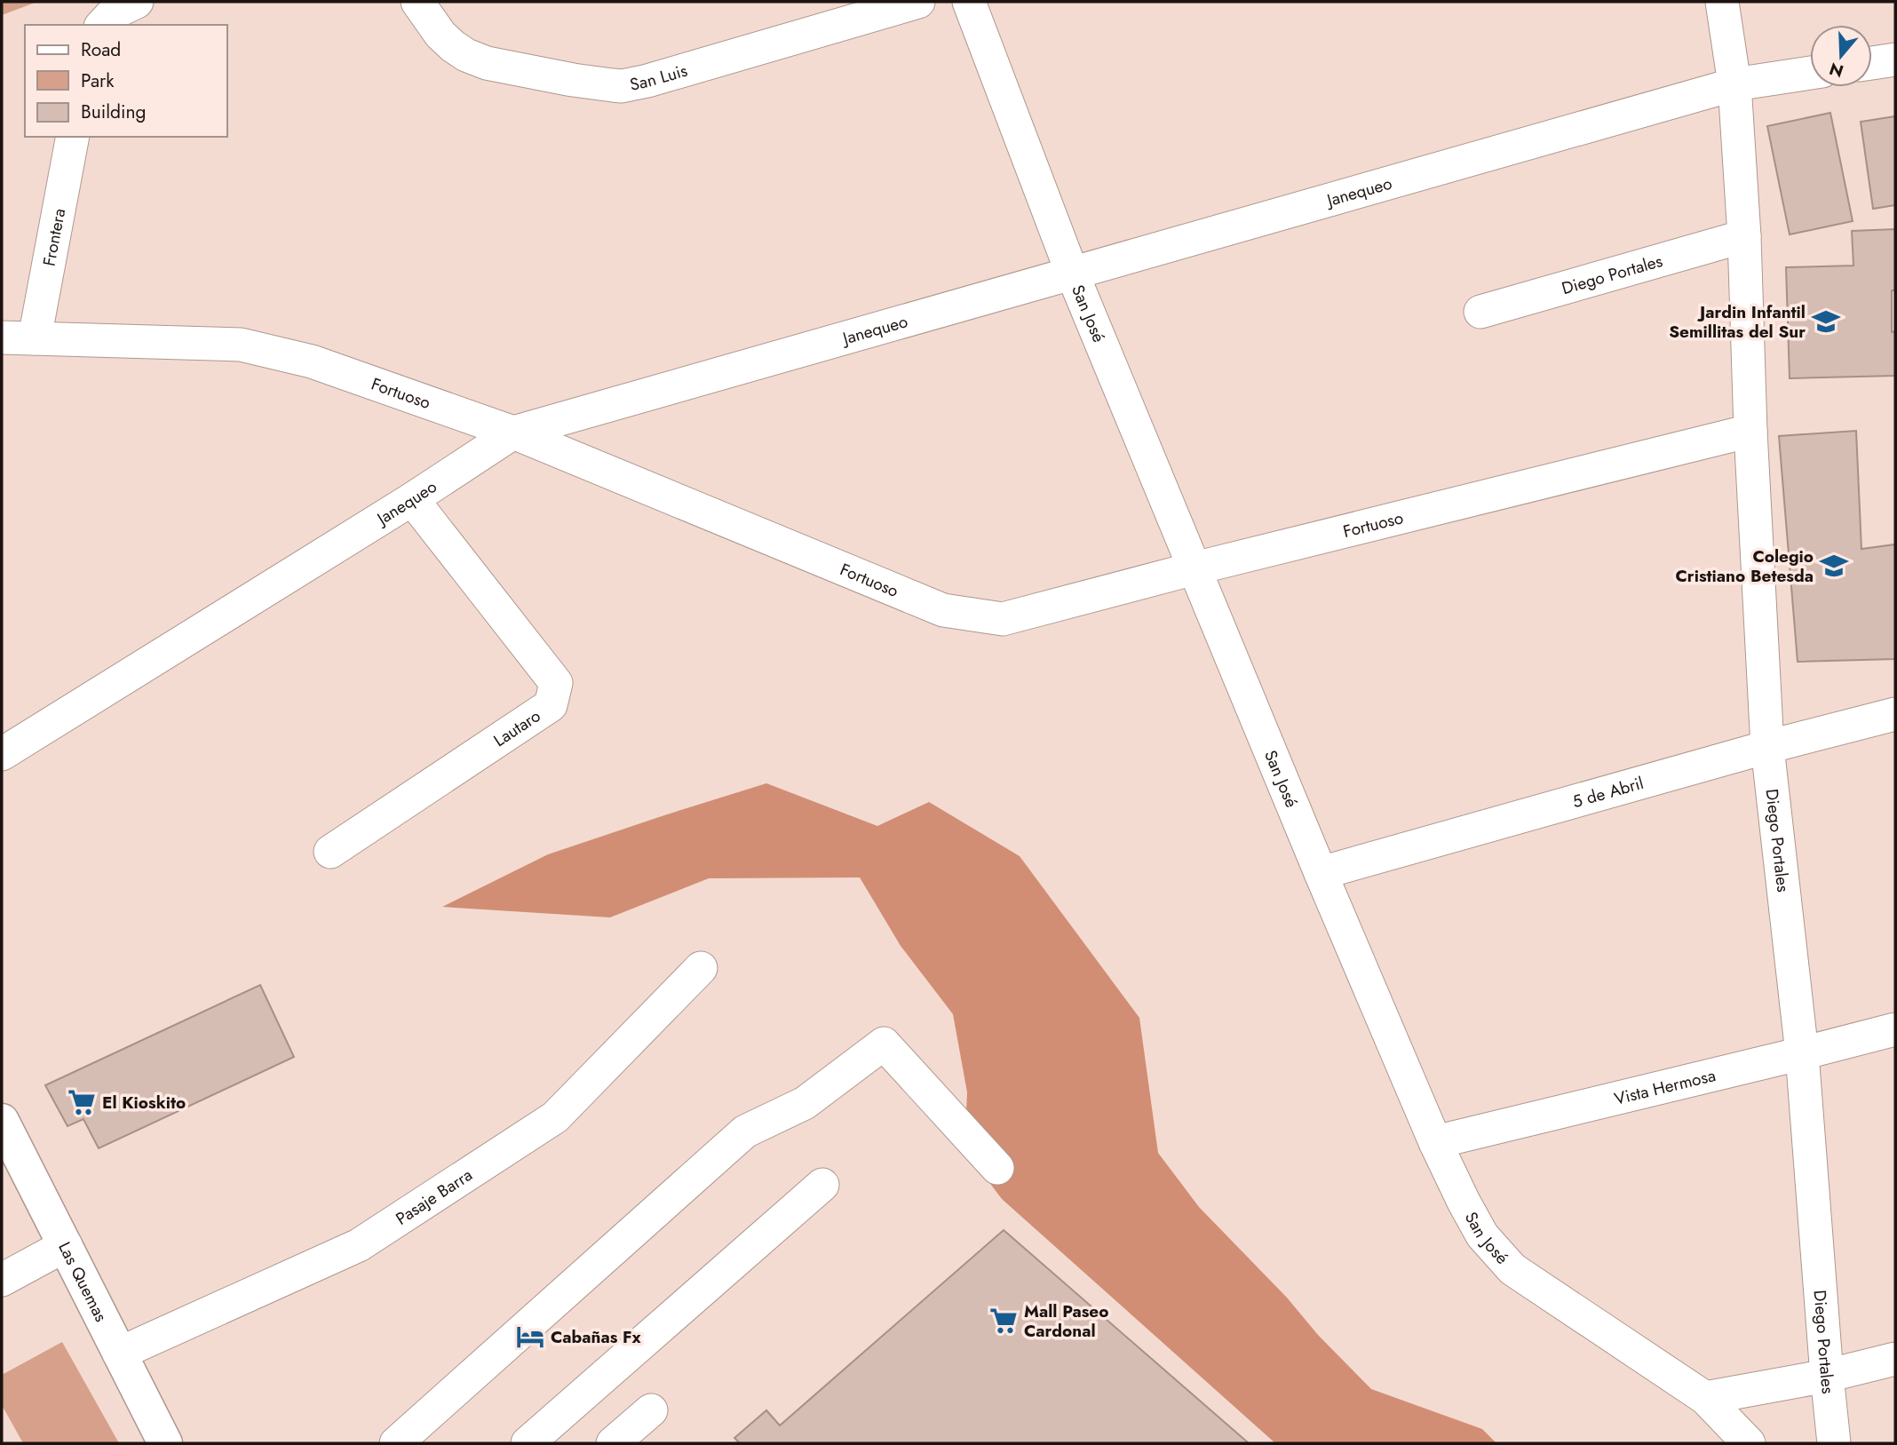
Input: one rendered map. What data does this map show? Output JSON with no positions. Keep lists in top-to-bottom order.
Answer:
{
  "streets": {
    "main road": ["Las Quemas"],
    "street": [
      "San Luis",
      "Janequeo",
      "Frontera",
      "Diego Portales",
      "San José",
      "Fortuoso",
      "Lautaro",
      "5 de Abril",
      "Vista Hermosa",
      "Pasaje Barra"
    ]
  },
  "crossings": [
    ["Janequeo", "Diego Portales"],
    ["Janequeo", "San José"],
    ["Janequeo", "Fortuoso"],
    ["Janequeo", "Lautaro"],
    ["Frontera", "Fortuoso"],
    ["Diego Portales", "Fortuoso"],
    ["Diego Portales", "5 de Abril"],
    ["Diego Portales", "Vista Hermosa"],
    ["San José", "Fortuoso"],
    ["San José", "5 de Abril"],
    ["San José", "Vista Hermosa"],
    ["Pasaje Barra", "Las Quemas"]
  ],
  "places": {
    "school or university": ["Jardin Infantil Semillitas del Sur", "Colegio Cristiano Betesda"],
    "supermarket": ["El Kioskito", "Mall Paseo Cardonal"],
    "hotel": ["Cabañas Fx"]
  },
  "legend": ["Road", "Park", "Building"],
  "north": "bottom"
}
